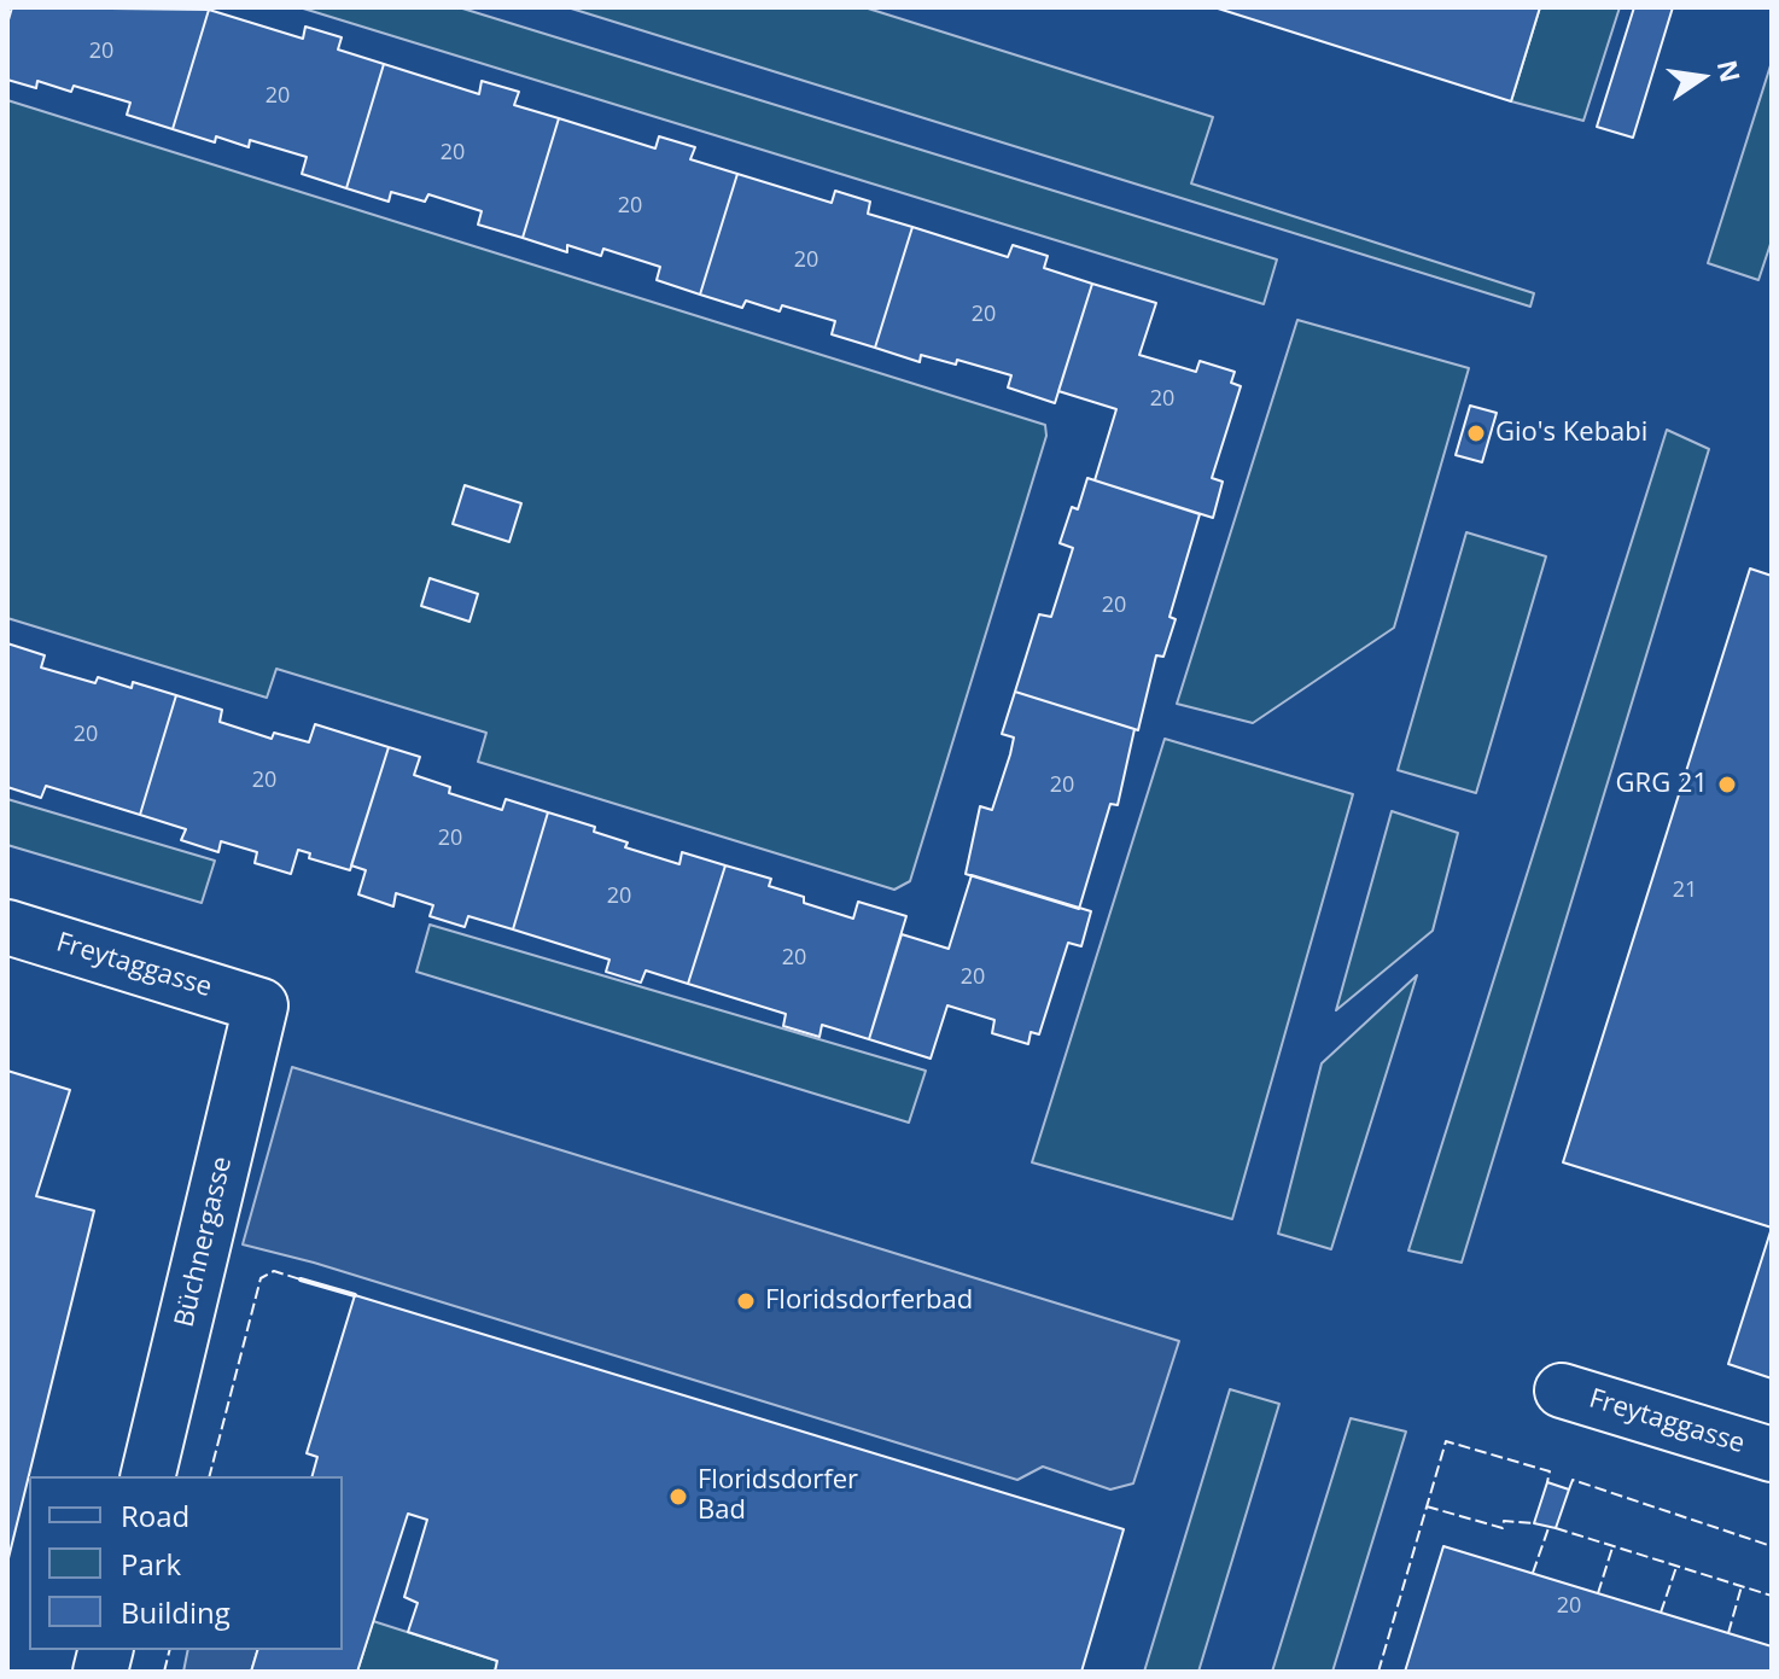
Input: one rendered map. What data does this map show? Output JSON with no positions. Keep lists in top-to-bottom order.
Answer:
{
  "streets": {
    "street": ["Freytaggasse", "Büchnergasse"]
  },
  "crossings": [
    ["Freytaggasse", "Büchnergasse"]
  ],
  "places": [
    "Gio's Kebabi",
    "GRG 21",
    "Floridsdorferbad",
    "Floridsdorfer Bad"
  ],
  "house_numbers": [
    "20",
    "20",
    "20",
    "20",
    "20",
    "20",
    "20",
    "20",
    "20",
    "20",
    "20",
    "20",
    "21",
    "20",
    "20",
    "20",
    "20"
  ],
  "legend": ["Road", "Park", "Building"],
  "north": "right"
}
